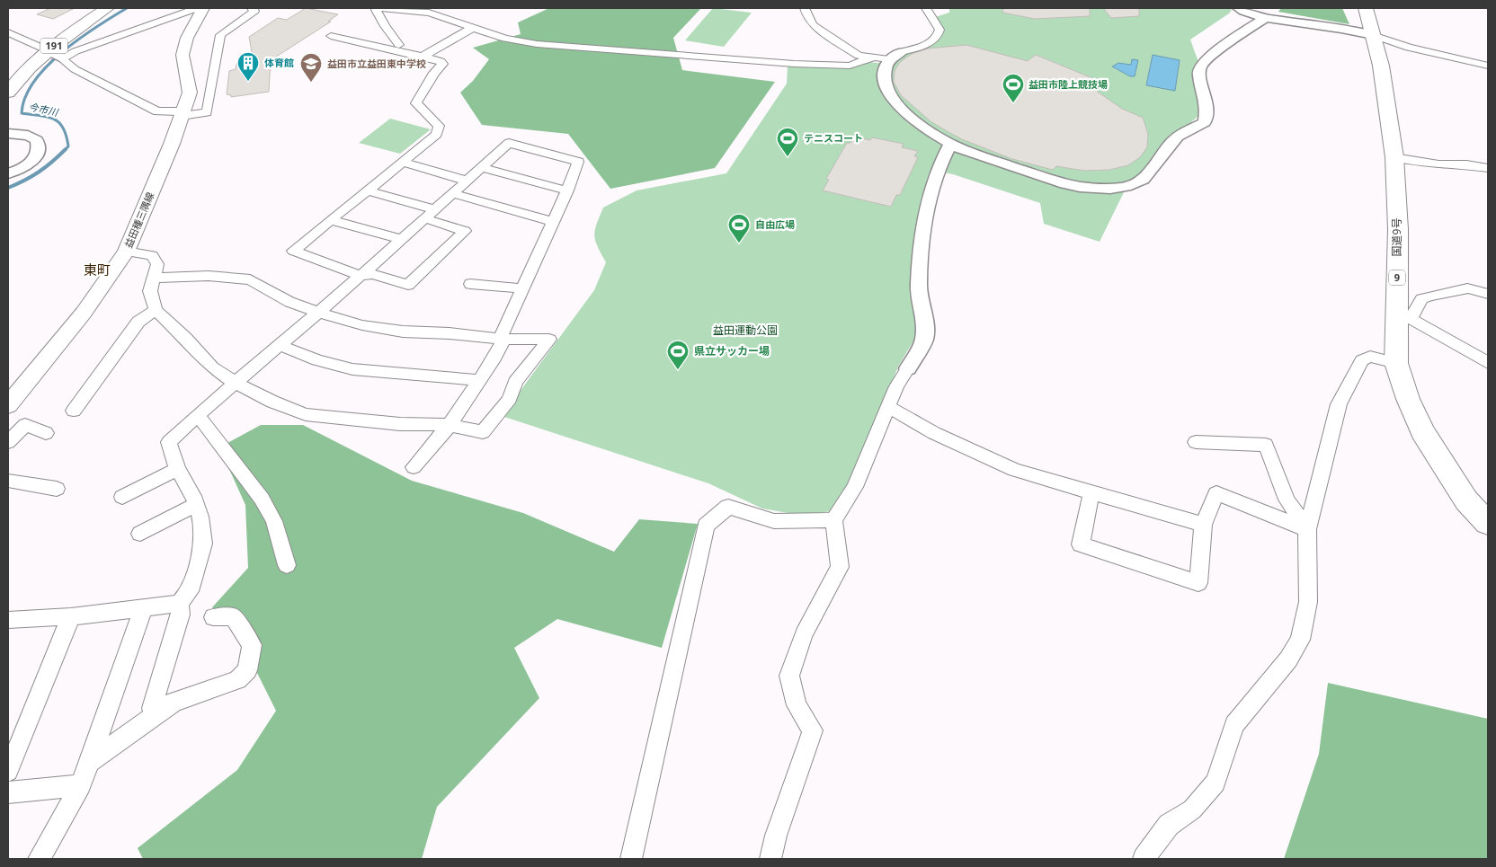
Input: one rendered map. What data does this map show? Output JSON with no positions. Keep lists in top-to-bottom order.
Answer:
{
  "streets": {
    "highway": ["191", "国道9号", "9"],
    "main road": ["益田種三隅線"]
  },
  "districts": ["東町"],
  "water": ["今市川"],
  "parks": ["益田運動公園"],
  "places": {
    "building": ["体育館"],
    "school or university": ["益田市立益田東中学校"],
    "sports": [
      "益田市陸上競技場",
      "テニスコート",
      "自由広場",
      "県立サッカー場"
    ]
  }
}
